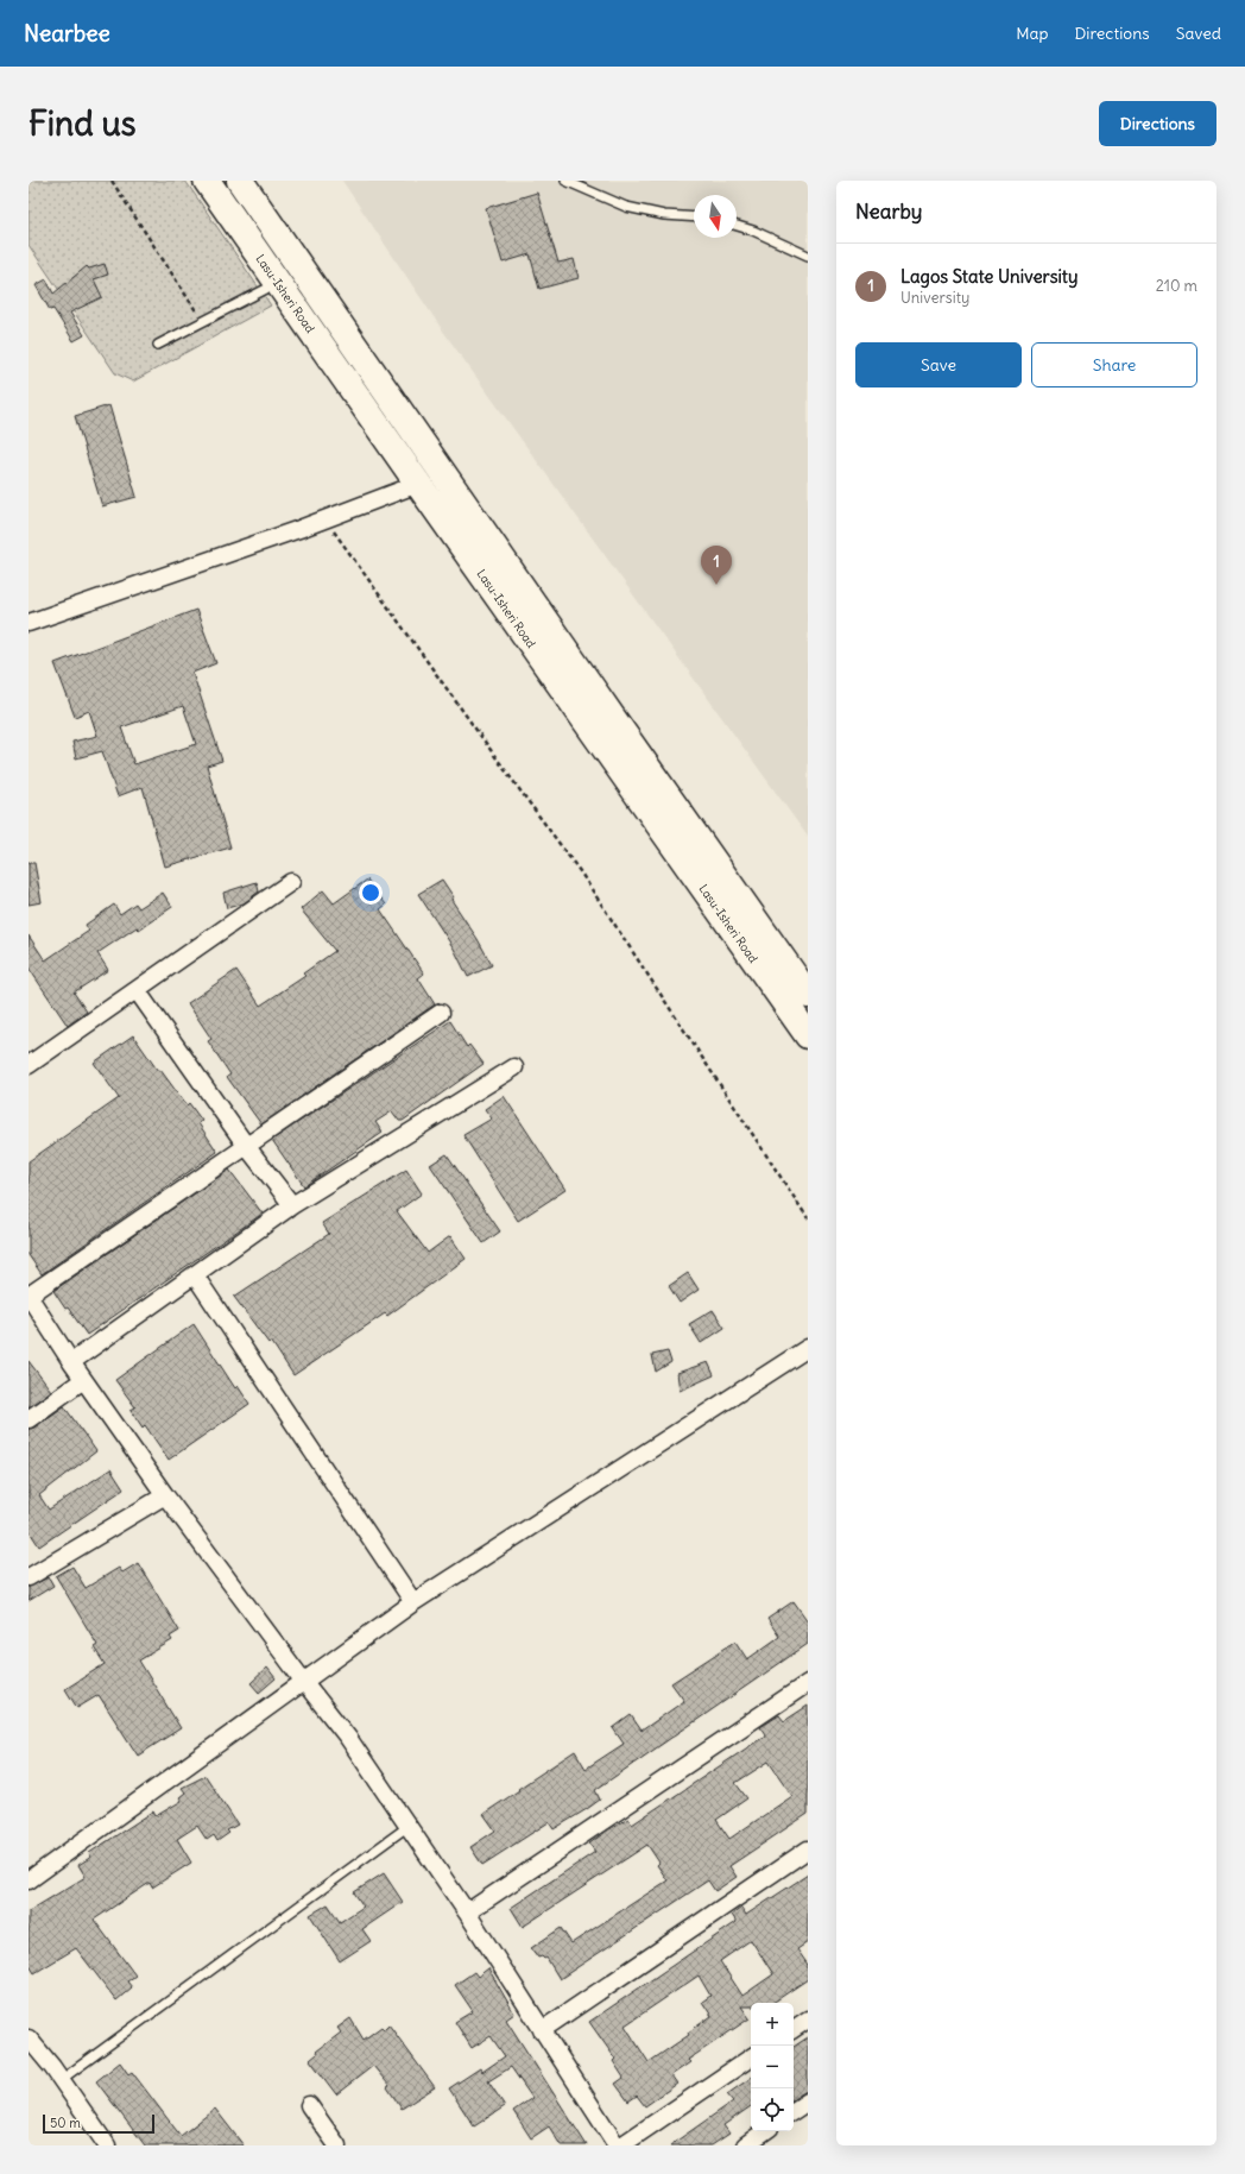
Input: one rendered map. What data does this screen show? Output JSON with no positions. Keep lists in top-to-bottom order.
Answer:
{
  "streets": {
    "main road": ["Lasu-Isheri Road"]
  },
  "scale_bar": "50 m",
  "north": "bottom",
  "page": {
    "header": "Nearbee",
    "nav": ["Map", "Directions", "Saved"],
    "buttons": [
      "Directions",
      ["Save", "Share"]
    ],
    "title": "Find us",
    "heading": "Nearby",
    "list": [
      {
        "mark": "1",
        "name": "Lagos State University",
        "note": "University",
        "value": "210 m"
      }
    ],
    "pins": "1",
    "map_buttons": ["+", "−"],
    "scale": "50 m"
  }
}
